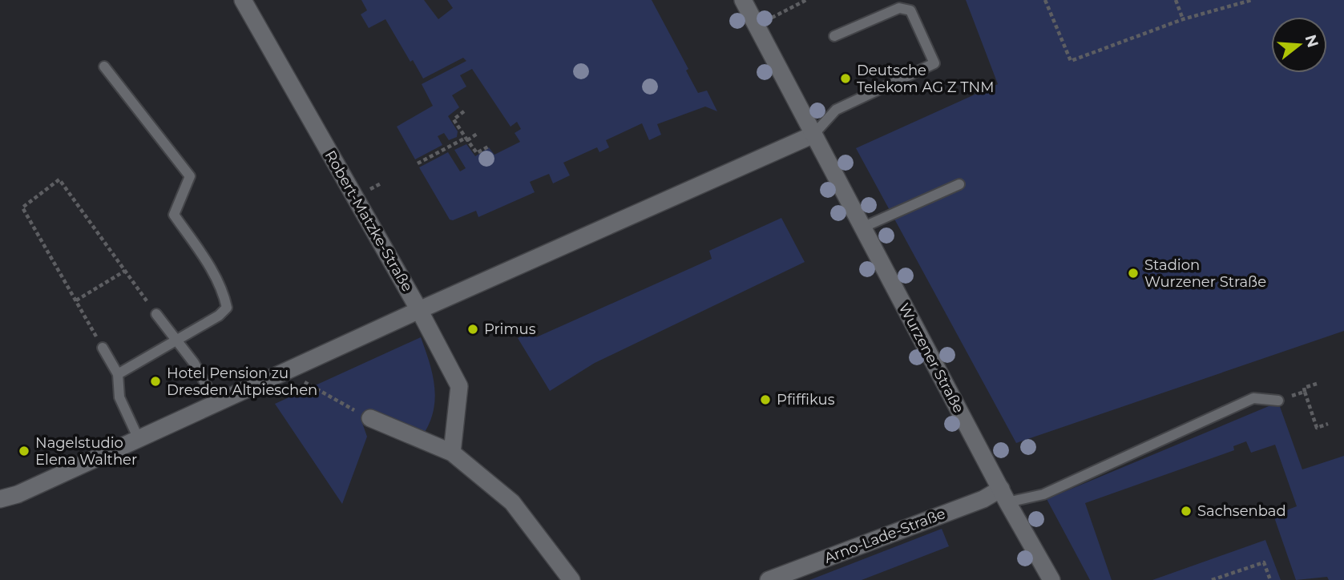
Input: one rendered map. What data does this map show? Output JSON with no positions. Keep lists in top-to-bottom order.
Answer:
{
  "streets": {
    "street": ["Robert-Matzke-Straße", "Wurzener Straße", "Arno-Lade-Straße"]
  },
  "crossings": [
    ["Wurzener Straße", "Arno-Lade-Straße"]
  ],
  "places": [
    "Deutsche Telekom AG Z TNM",
    "Stadion Wurzener Straße",
    "Primus",
    "Hotel Pension zu Dresden Altpieschen",
    "Pfiffikus",
    "Nagelstudio Elena Walther",
    "Sachsenbad"
  ],
  "north": "right"
}
